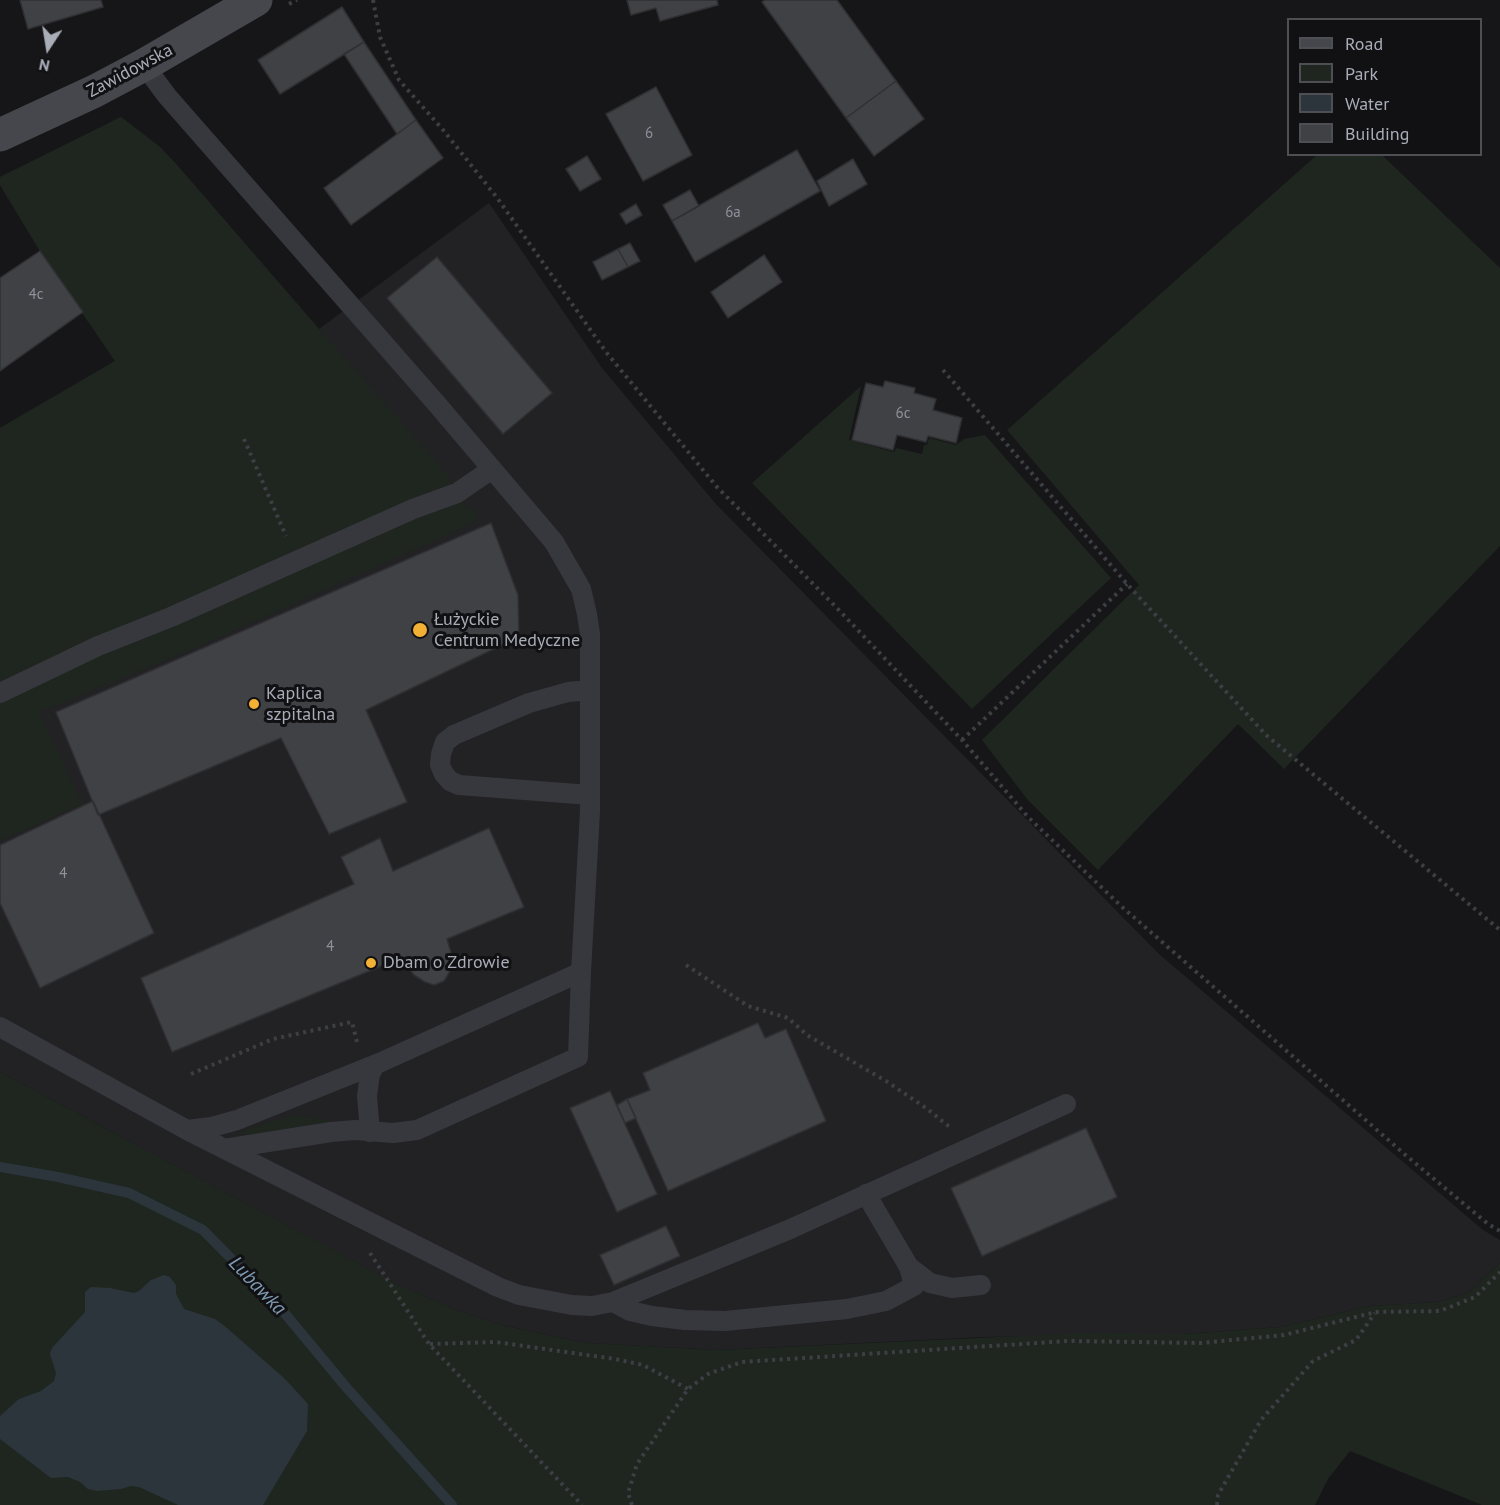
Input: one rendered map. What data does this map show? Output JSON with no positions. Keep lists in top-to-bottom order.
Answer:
{
  "streets": {
    "main road": ["Zawidowska"]
  },
  "water": ["Lubawka"],
  "places": ["Łużyckie Centrum Medyczne", "Kaplica szpitalna", "Dbam o Zdrowie"],
  "house_numbers": [
    "6",
    "6a",
    "4c",
    "6c",
    "4",
    "4"
  ],
  "legend": [
    "Road",
    "Park",
    "Water",
    "Building"
  ],
  "north": "bottom"
}
